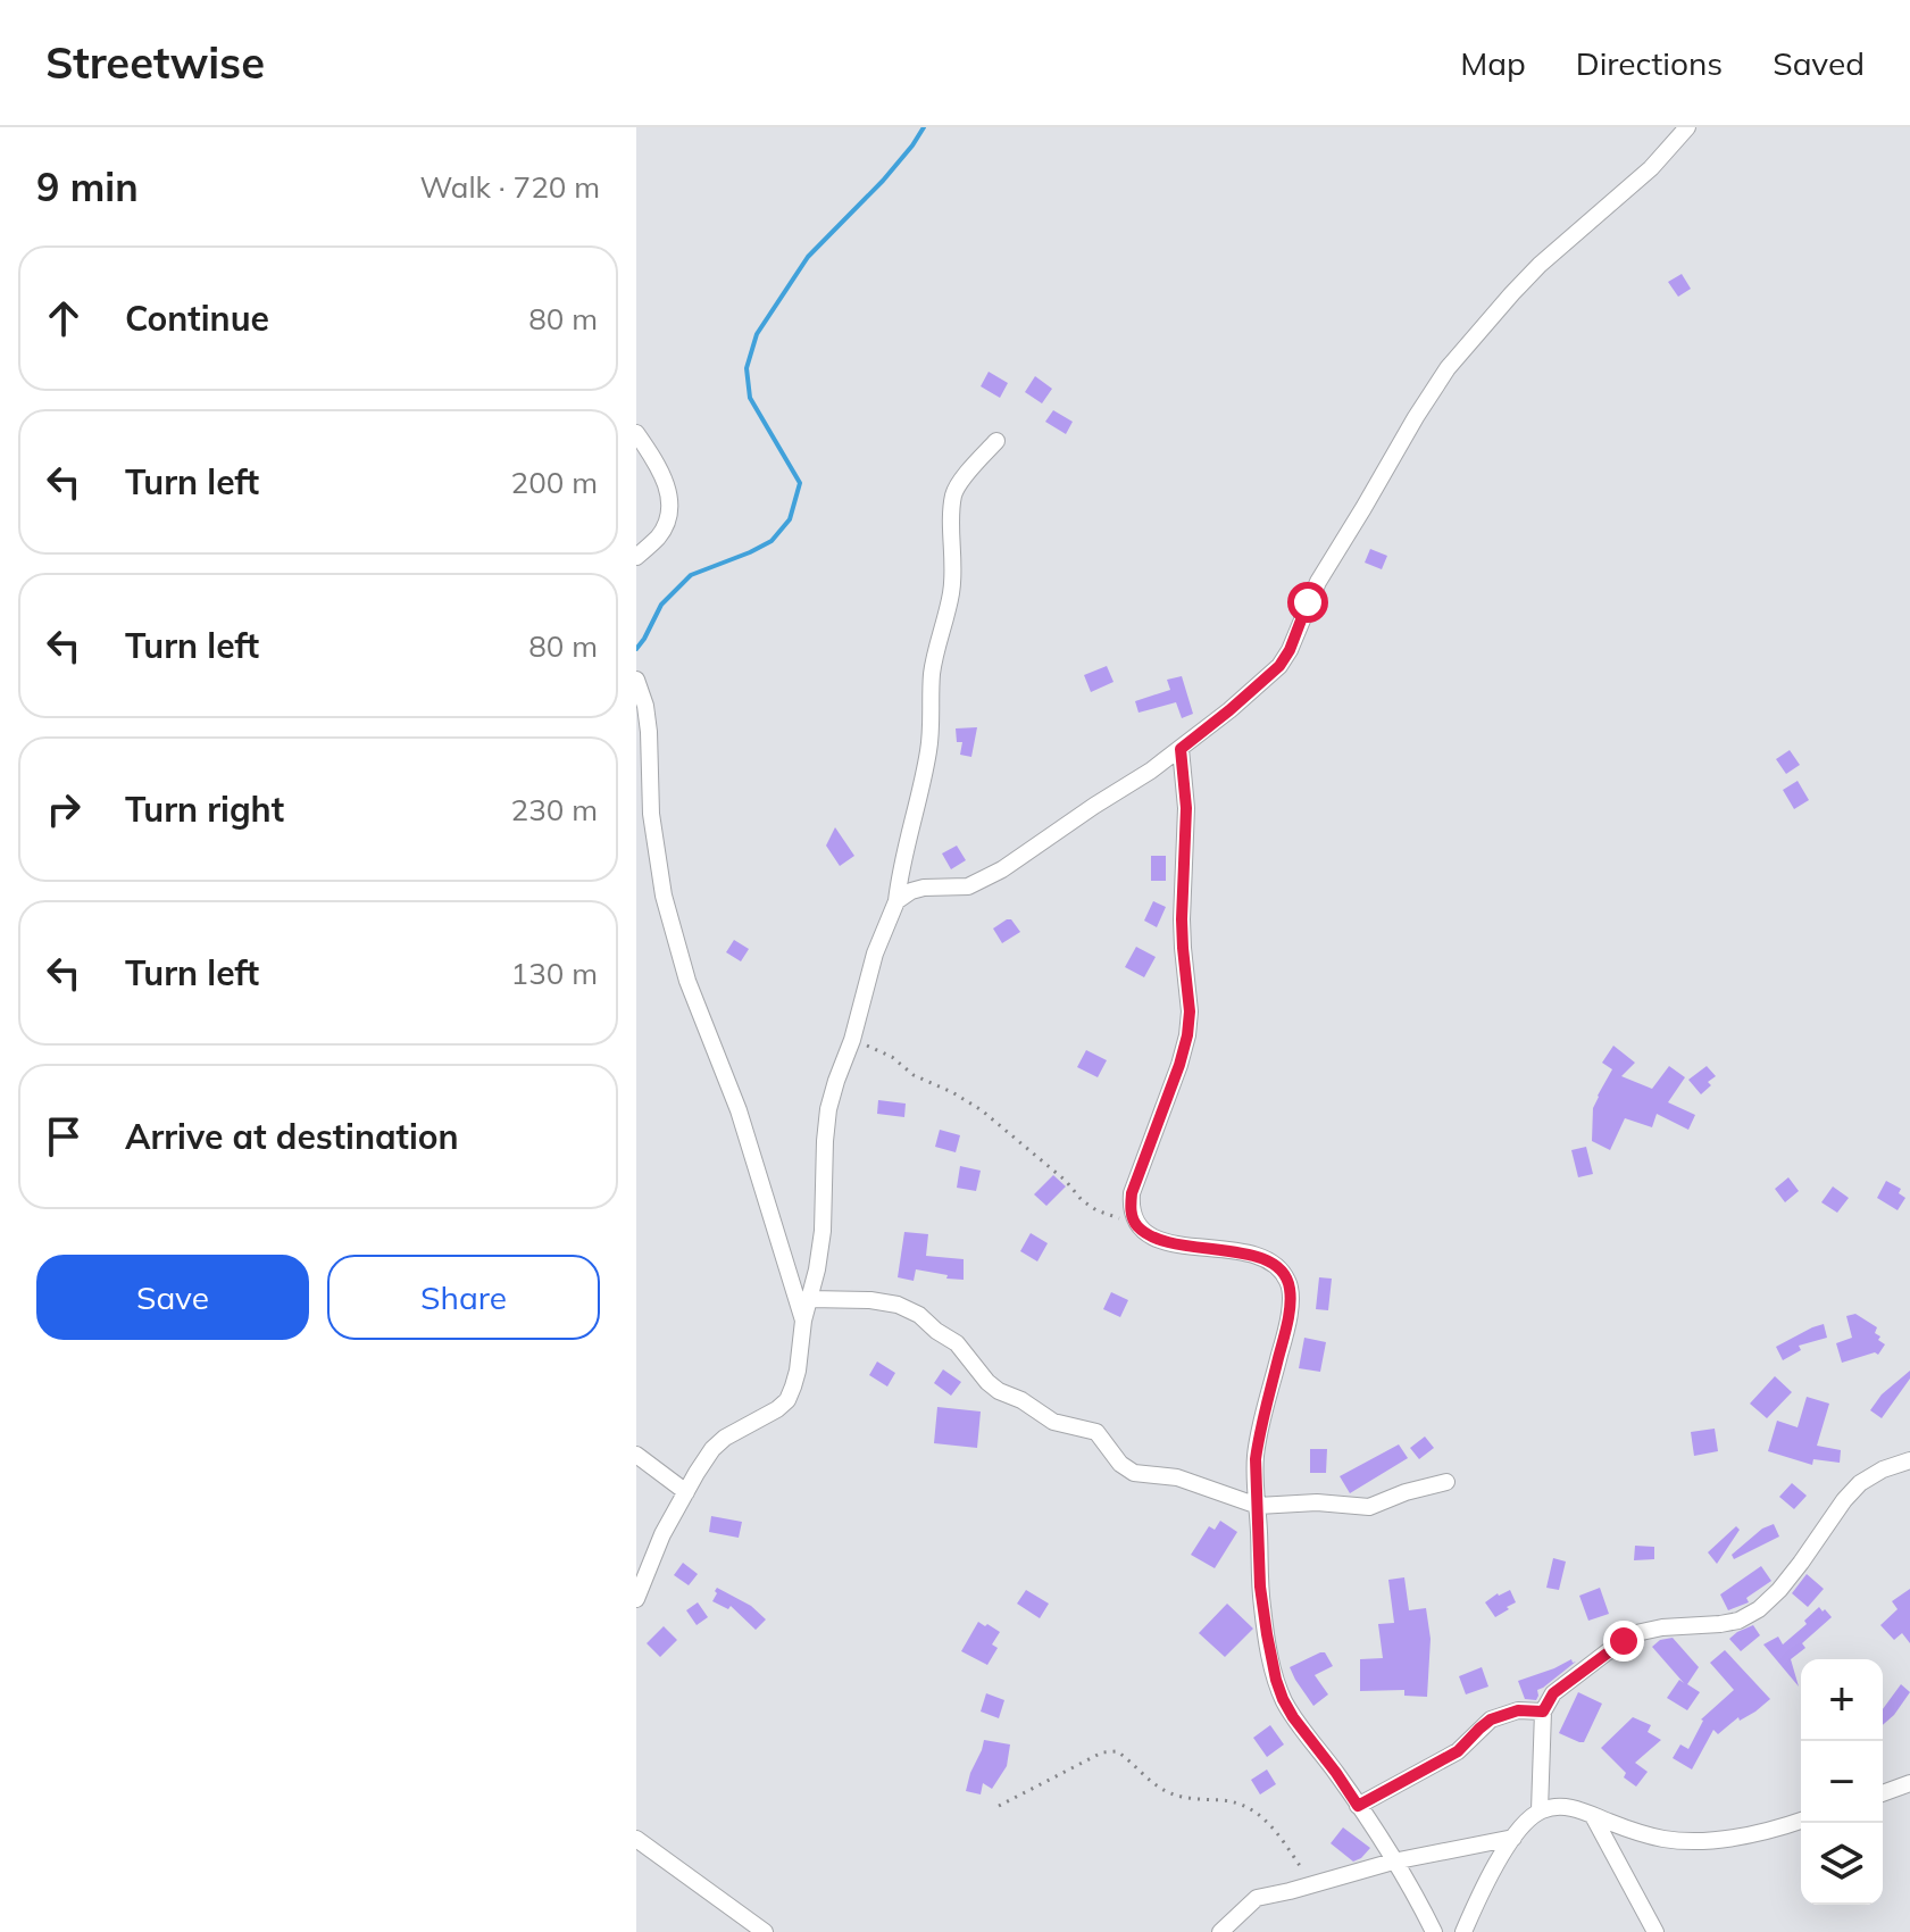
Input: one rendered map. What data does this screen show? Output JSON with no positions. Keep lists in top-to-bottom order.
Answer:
{
  "page": {
    "header": "Streetwise",
    "nav": ["Map", "Directions", "Saved"],
    "heading": ["9 min", "Walk · 720 m"],
    "list": [
      ["Continue", "80 m"],
      ["Turn left", "200 m"],
      ["Turn left", "80 m"],
      ["Turn right", "230 m"],
      ["Turn left", "130 m"],
      "Arrive at destination"
    ],
    "buttons": ["Save", "Share"],
    "map_buttons": ["+", "−"]
  }
}
